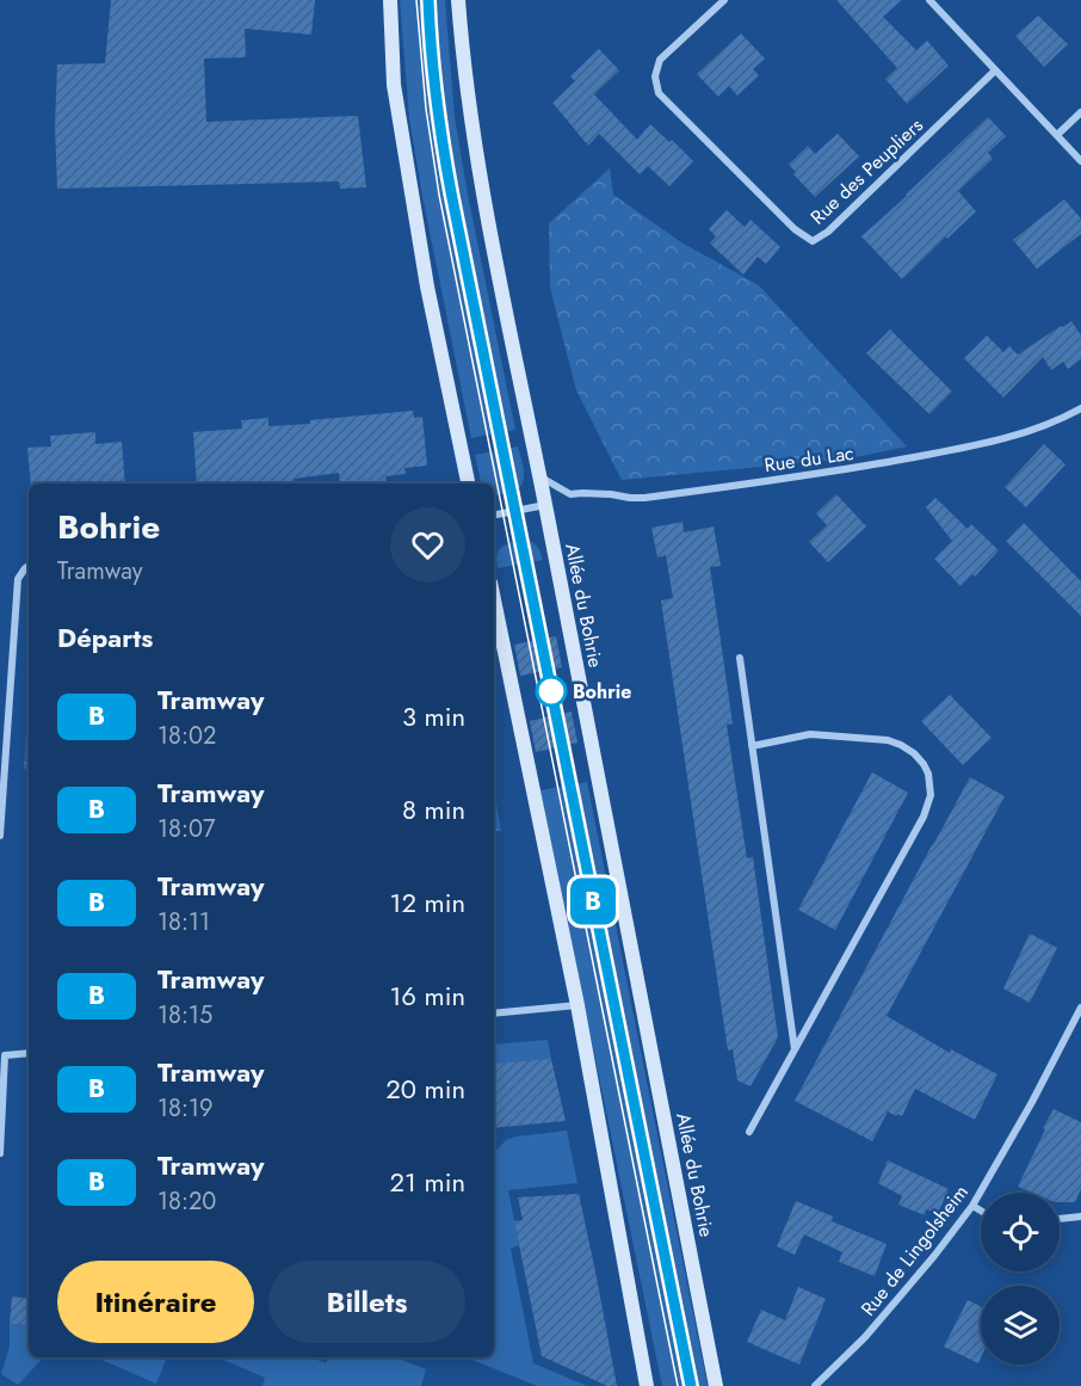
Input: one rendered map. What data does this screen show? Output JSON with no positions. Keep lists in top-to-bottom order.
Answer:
{
  "streets": {
    "main road": ["Allée du Bohrie"],
    "street": ["Rue des Peupliers", "Rue du Lac", "Rue de Lingolsheim"]
  },
  "crossings": [
    ["Rue du Lac", "Allée du Bohrie"]
  ],
  "places": ["Bohrie"],
  "lines": ["tram line B"],
  "page": {
    "on_map": "B",
    "heading": [
      ["Bohrie", "Tramway"],
      "Départs"
    ],
    "list": [
      {
        "mark": "B",
        "name": "Tramway",
        "note": "18:02",
        "value": "3 min"
      },
      {
        "mark": "B",
        "name": "Tramway",
        "note": "18:07",
        "value": "8 min"
      },
      {
        "mark": "B",
        "name": "Tramway",
        "note": "18:11",
        "value": "12 min"
      },
      {
        "mark": "B",
        "name": "Tramway",
        "note": "18:15",
        "value": "16 min"
      },
      {
        "mark": "B",
        "name": "Tramway",
        "note": "18:19",
        "value": "20 min"
      },
      {
        "mark": "B",
        "name": "Tramway",
        "note": "18:20",
        "value": "21 min"
      }
    ],
    "buttons": ["Itinéraire", "Billets"]
  }
}
